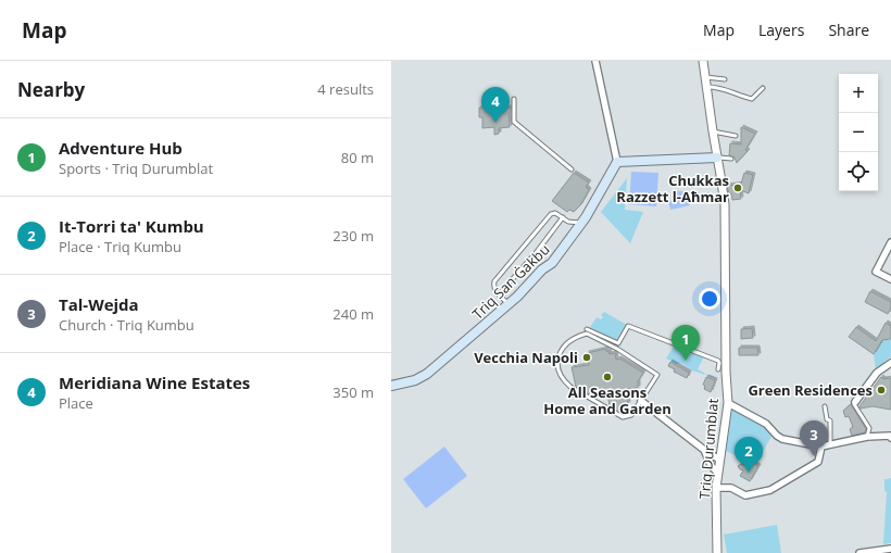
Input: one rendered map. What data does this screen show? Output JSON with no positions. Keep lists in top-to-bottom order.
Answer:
{
  "streets": {
    "main road": ["Triq San Ġakbu"],
    "street": ["Triq Durumblat"]
  },
  "places": [
    "Chukkas Razzett l-Aħmar",
    "Vecchia Napoli",
    "All Seasons Home and Garden",
    "Green Residences"
  ],
  "page": {
    "header": "Map",
    "nav": ["Map", "Layers", "Share"],
    "heading": ["Nearby", "4 results"],
    "map_buttons": ["+", "−"],
    "pins": [
      "4",
      "1",
      "3",
      "2"
    ],
    "list": [
      {
        "mark": "1",
        "name": "Adventure Hub",
        "note": "Sports · Triq Durumblat",
        "value": "80 m"
      },
      {
        "mark": "2",
        "name": "It-Torri ta' Kumbu",
        "note": "Place · Triq Kumbu",
        "value": "230 m"
      },
      {
        "mark": "3",
        "name": "Tal-Wejda",
        "note": "Church · Triq Kumbu",
        "value": "240 m"
      },
      {
        "mark": "4",
        "name": "Meridiana Wine Estates",
        "note": "Place",
        "value": "350 m"
      }
    ]
  }
}
